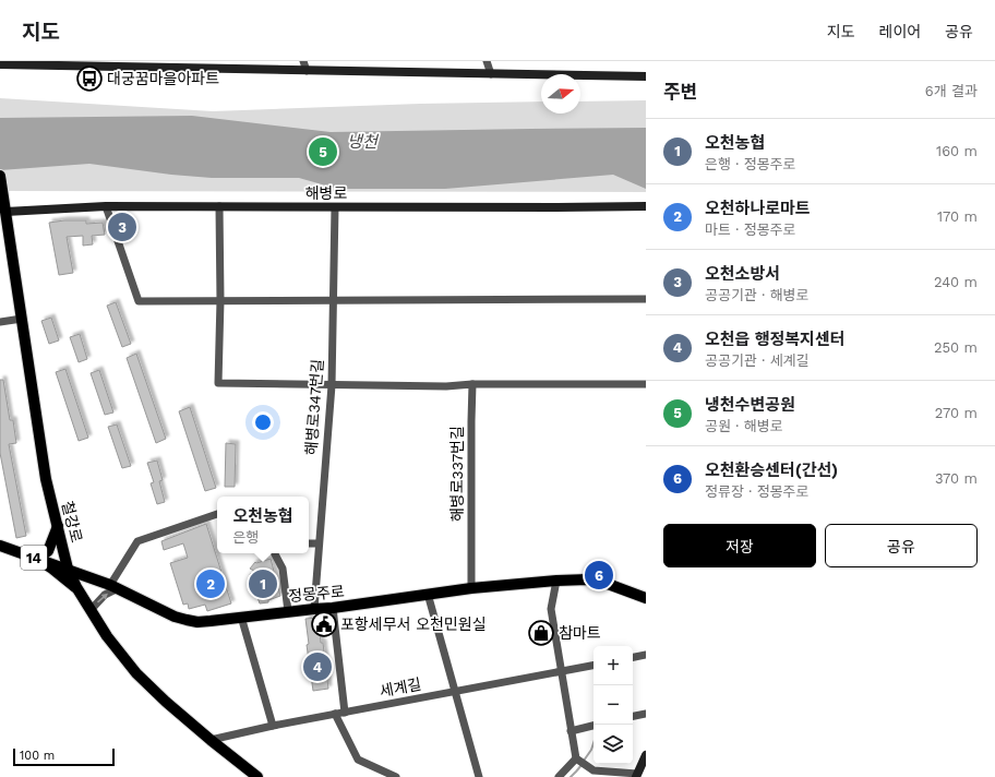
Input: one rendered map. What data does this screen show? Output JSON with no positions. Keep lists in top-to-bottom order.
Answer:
{
  "streets": {
    "main road": [
      "해병로",
      "철강로",
      "14",
      "정몽주로"
    ],
    "street": ["해병로347번길", "해병로337번길", "세계길"]
  },
  "crossings": [
    ["해병로", "해병로347번길"],
    ["해병로", "철강로"],
    ["해병로347번길", "정몽주로"],
    ["해병로337번길", "정몽주로"],
    ["철강로", "정몽주로"],
    ["철강로", "세계길"]
  ],
  "water": ["냉천"],
  "places": {
    "bus stop": ["대궁꿈마을아파트"],
    "public building": ["포항세무서 오천민원실"],
    "shop": ["참마트"]
  },
  "scale_bar": "100 m",
  "north": "right",
  "page": {
    "header": "지도",
    "nav": ["지도", "레이어", "공유"],
    "heading": ["주변", "6개 결과"],
    "list": [
      {
        "mark": "1",
        "name": "오천농협",
        "note": "은행 · 정몽주로",
        "value": "160 m"
      },
      {
        "mark": "2",
        "name": "오천하나로마트",
        "note": "마트 · 정몽주로",
        "value": "170 m"
      },
      {
        "mark": "3",
        "name": "오천소방서",
        "note": "공공기관 · 해병로",
        "value": "240 m"
      },
      {
        "mark": "4",
        "name": "오천읍 행정복지센터",
        "note": "공공기관 · 세계길",
        "value": "250 m"
      },
      {
        "mark": "5",
        "name": "냉천수변공원",
        "note": "공원 · 해병로",
        "value": "270 m"
      },
      {
        "mark": "6",
        "name": "오천환승센터(간선)",
        "note": "정류장 · 정몽주로",
        "value": "370 m"
      }
    ],
    "pins": [
      "5",
      "3",
      "6",
      "1",
      "2",
      "4"
    ],
    "popup": ["오천농협", "은행"],
    "buttons": ["저장", "공유"],
    "map_buttons": ["+", "−"],
    "scale": "100 m"
  }
}
